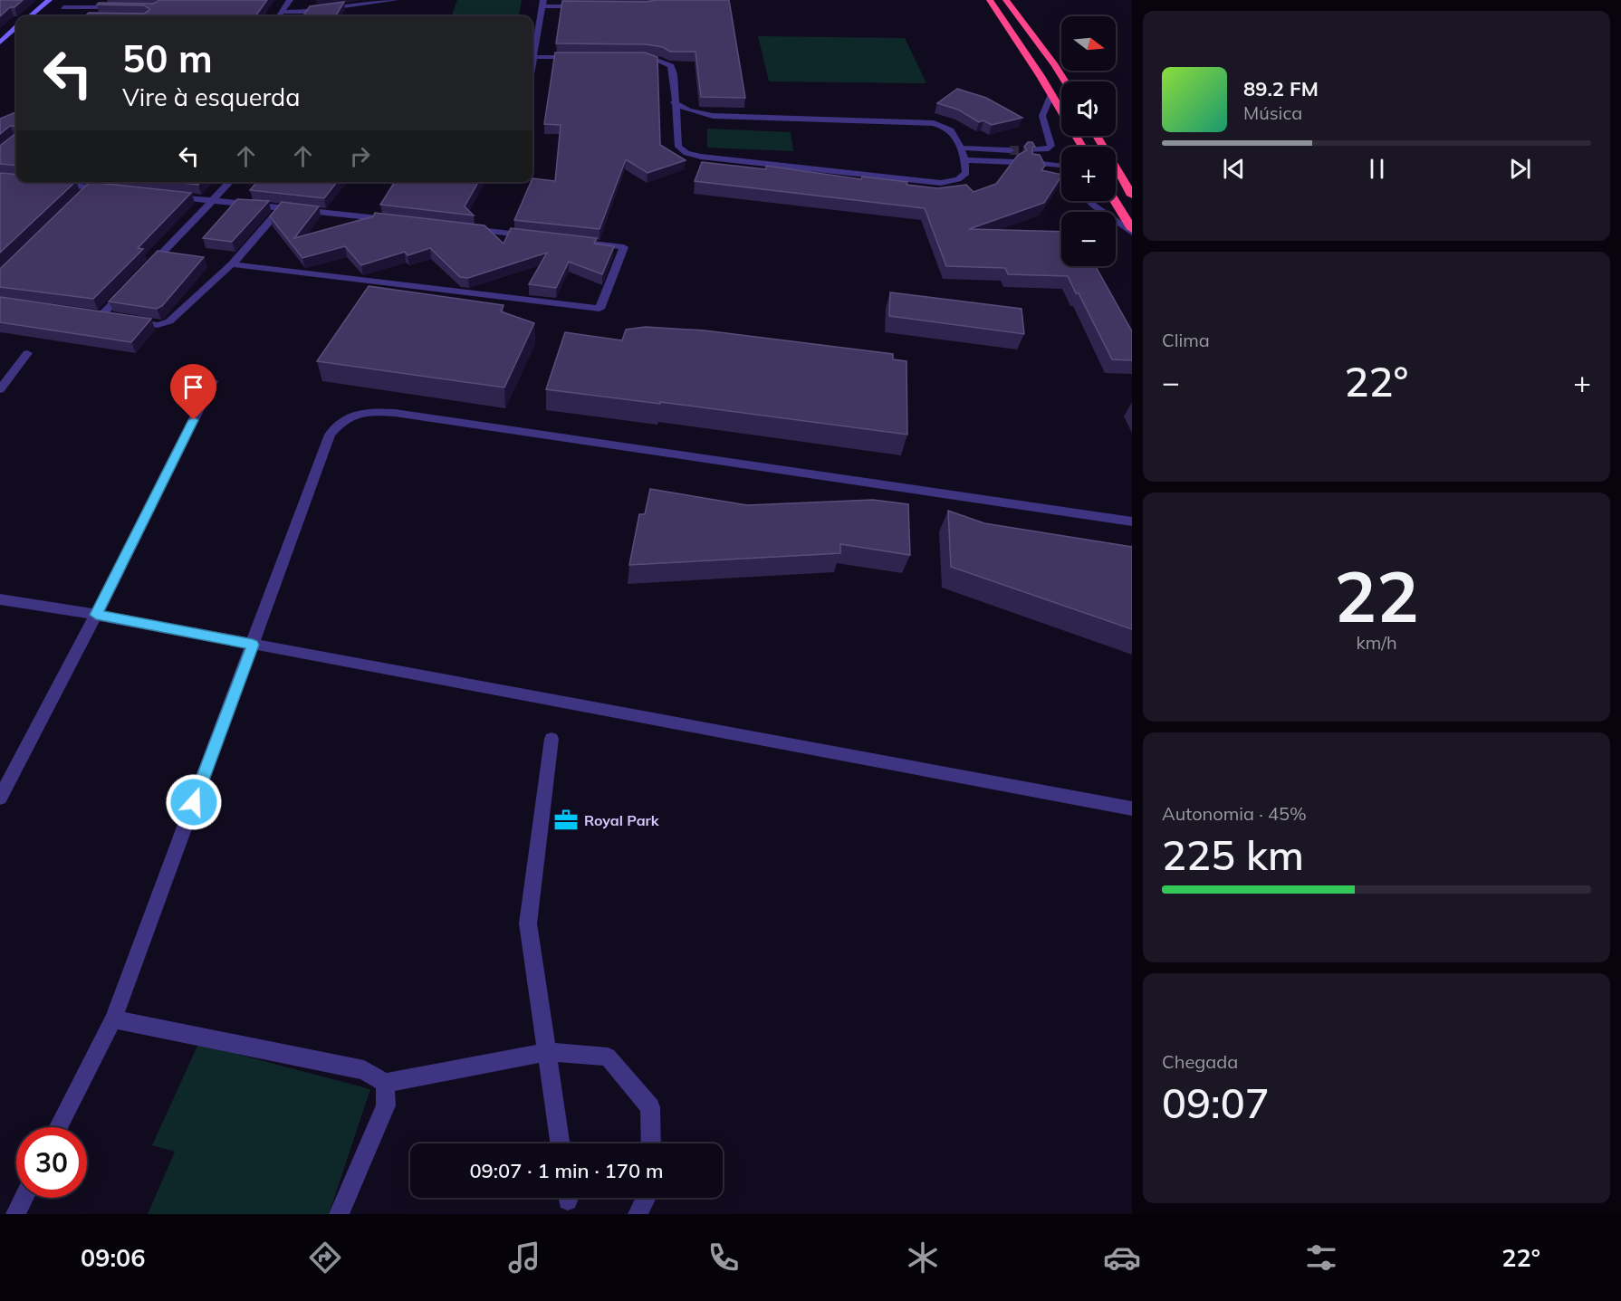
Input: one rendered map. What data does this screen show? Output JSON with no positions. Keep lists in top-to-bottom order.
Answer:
{
  "places": {
    "office": ["Royal Park"]
  },
  "north": "right",
  "page": {
    "map_buttons": ["+", "−"],
    "turn": ["50 m", "Vire à esquerda"],
    "song": ["89.2 FM", "Música"],
    "tile": [
      "Clima",
      ["22", "km/h"],
      ["Autonomia · 45%", "225 km"],
      ["Chegada", "09:07"]
    ],
    "heat": ["−", "22°", "+"],
    "limit": "30",
    "trip": "09:07 · 1 min · 170 m",
    "tabs": ["09:06", "22°"]
  }
}
